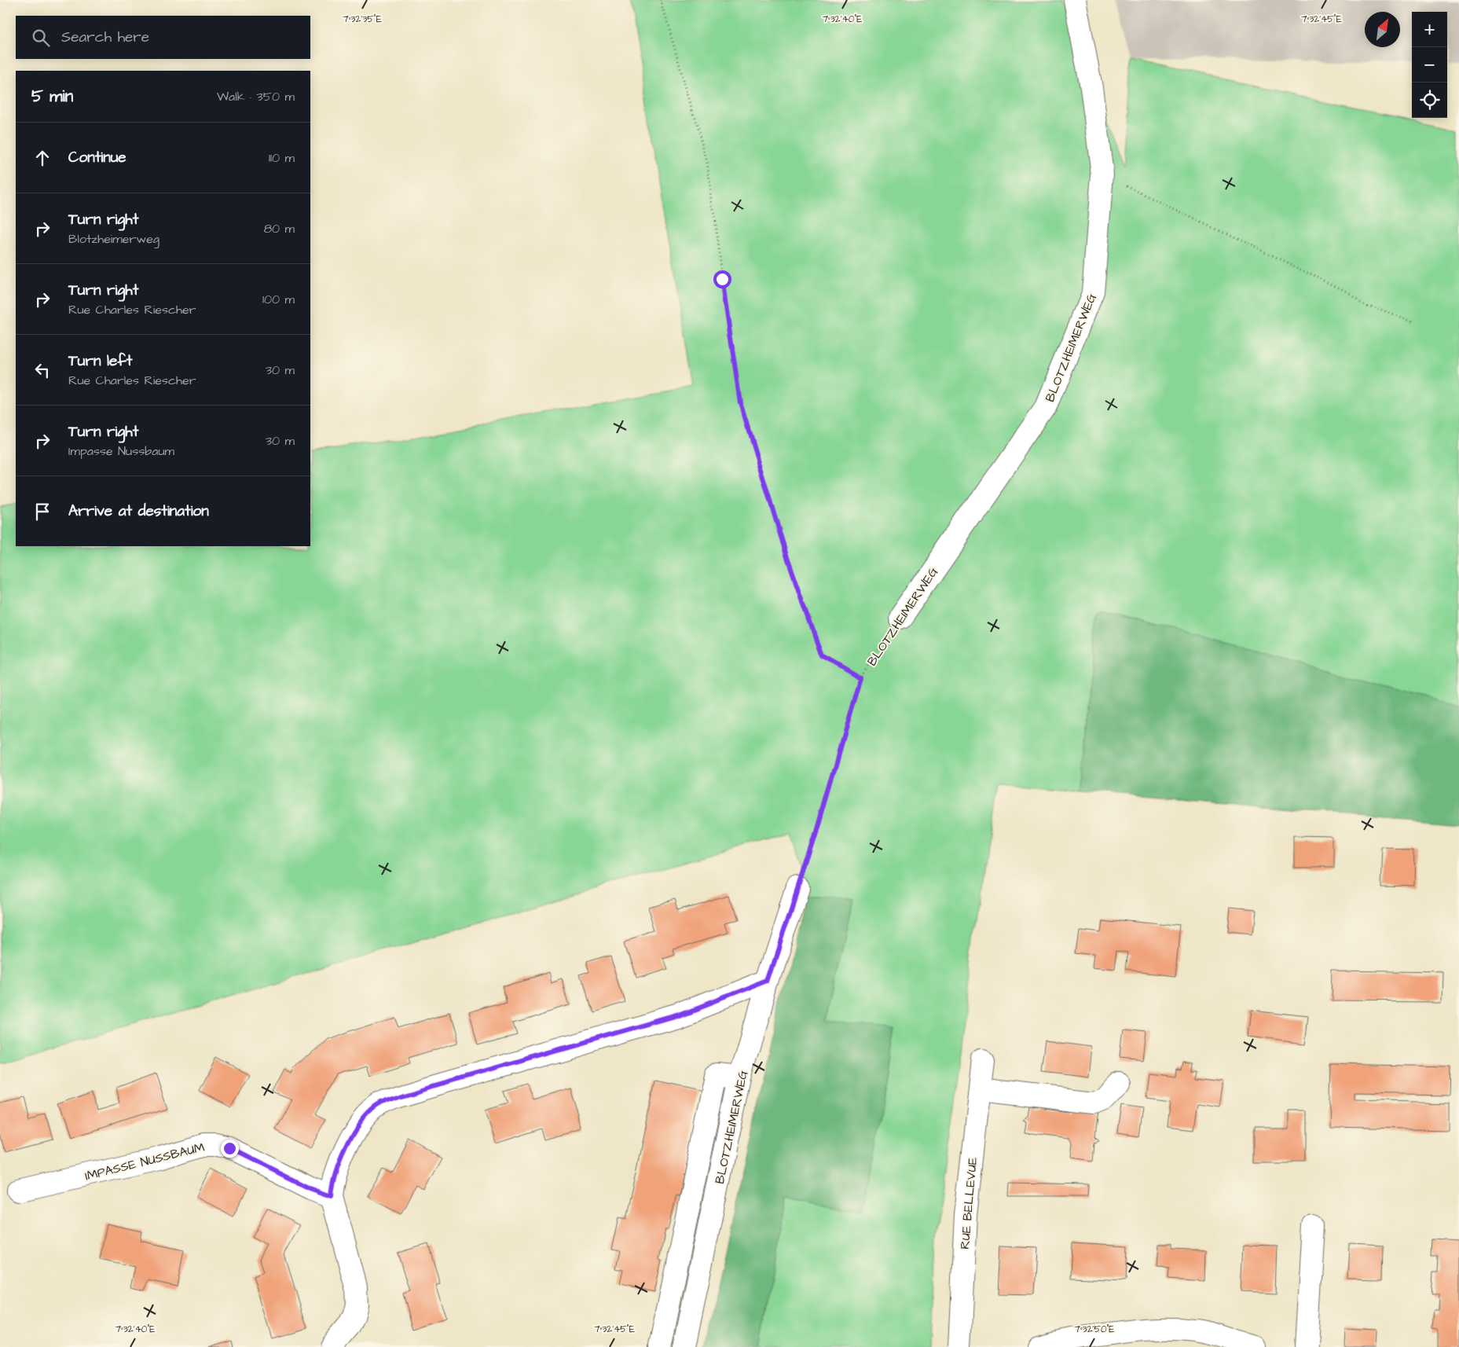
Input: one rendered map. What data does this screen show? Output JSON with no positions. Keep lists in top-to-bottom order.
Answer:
{
  "streets": {
    "street": ["BLOTZHEIMERWEG", "IMPASSE NUSSBAUM", "RUE BELLEVUE"]
  },
  "north": "top right",
  "page": {
    "map_buttons": ["+", "−"],
    "search": "Search here",
    "heading": ["5 min", "Walk · 350 m"],
    "list": [
      ["Continue", "110 m"],
      ["Turn right", "Blotzheimerweg", "80 m"],
      ["Turn right", "Rue Charles Riescher", "100 m"],
      ["Turn left", "Rue Charles Riescher", "30 m"],
      ["Turn right", "Impasse Nussbaum", "30 m"],
      "Arrive at destination"
    ]
  },
  "coordinates": [
    "7°32'35\"E",
    "7°32'40\"E",
    "7°32'45\"E",
    "7°32'50\"E"
  ]
}
